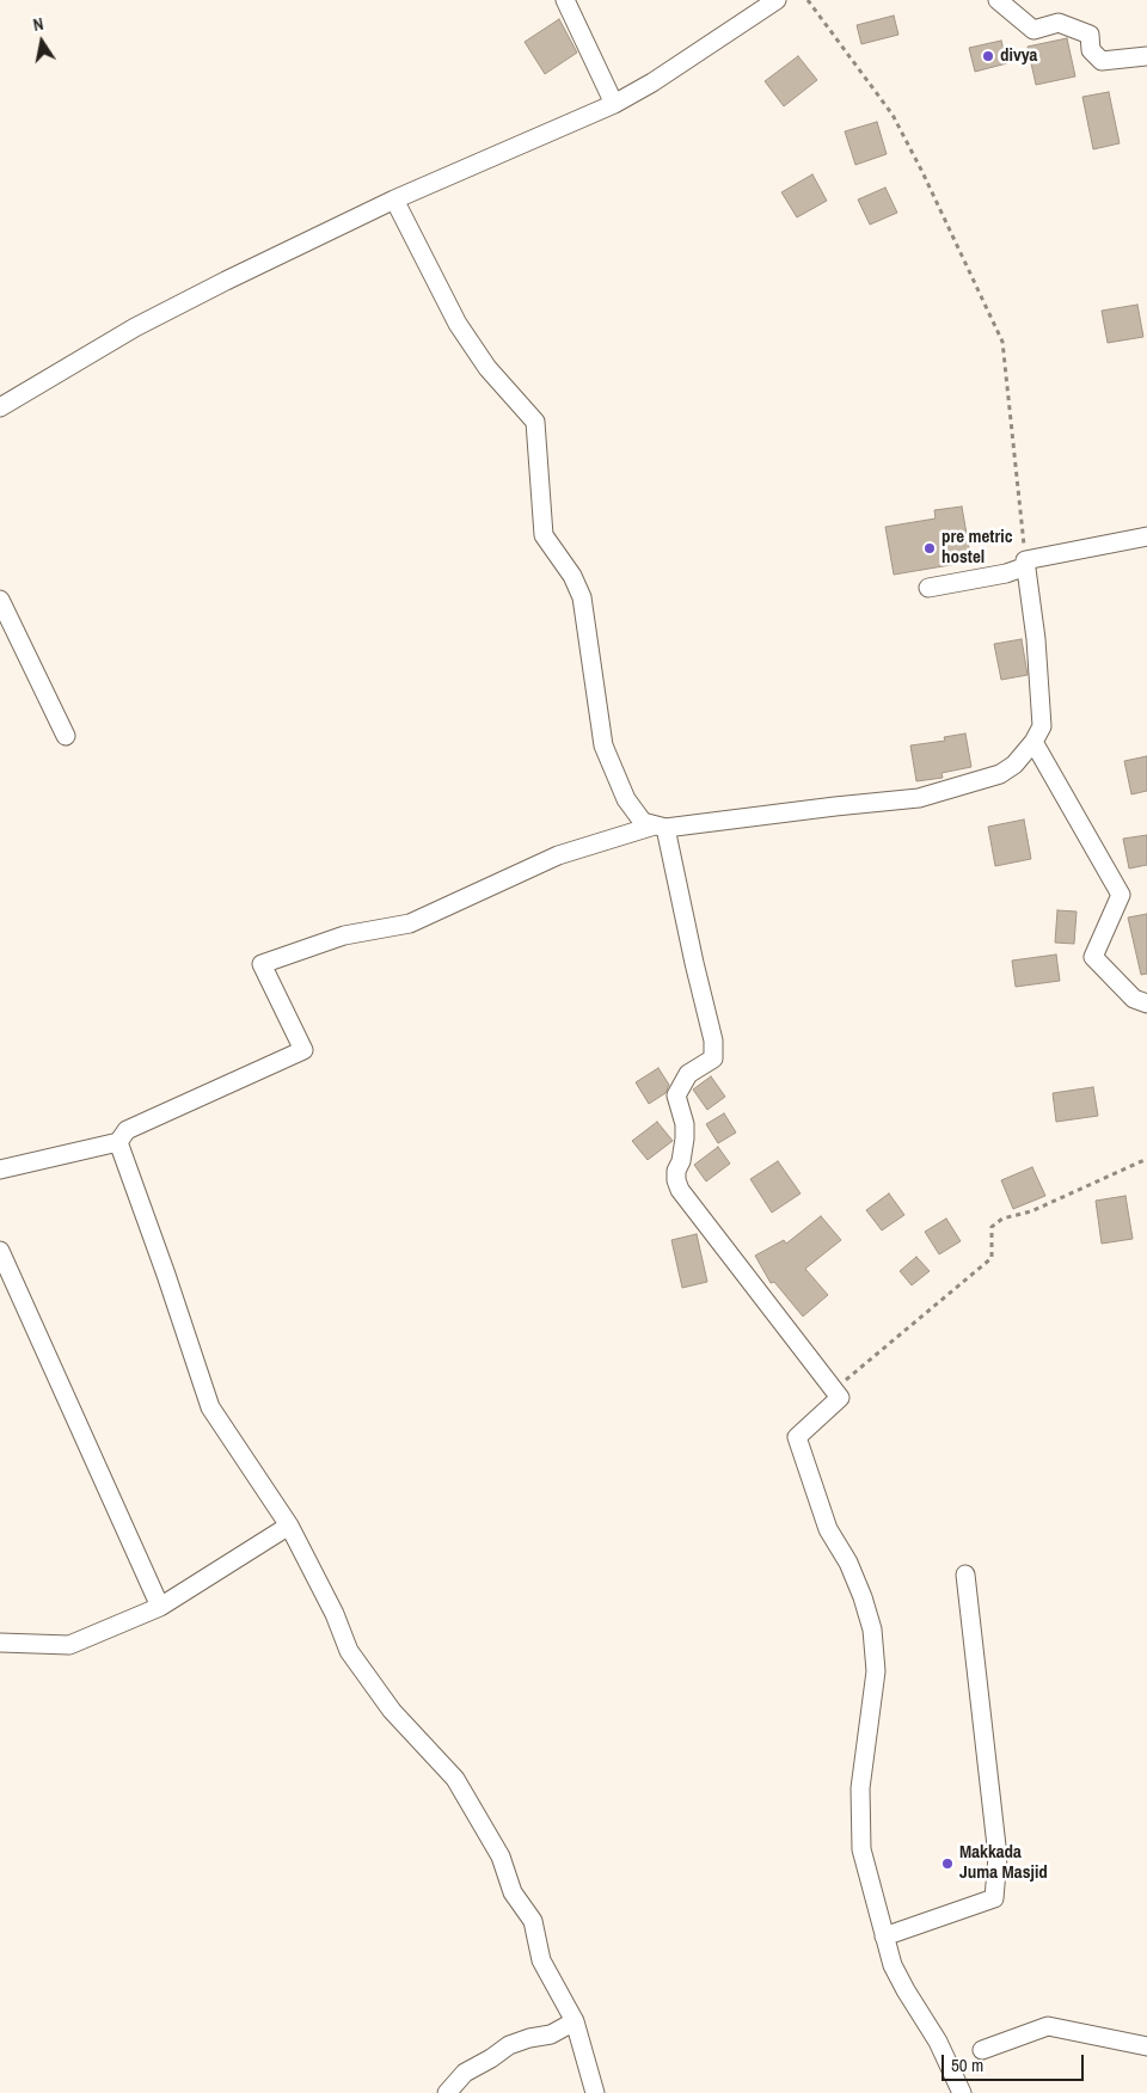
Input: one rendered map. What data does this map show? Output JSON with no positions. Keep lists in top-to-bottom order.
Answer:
{
  "places": ["divya", "pre metric hostel", "Makkada Juma Masjid"],
  "scale_bar": "50 m",
  "north": "top"
}
